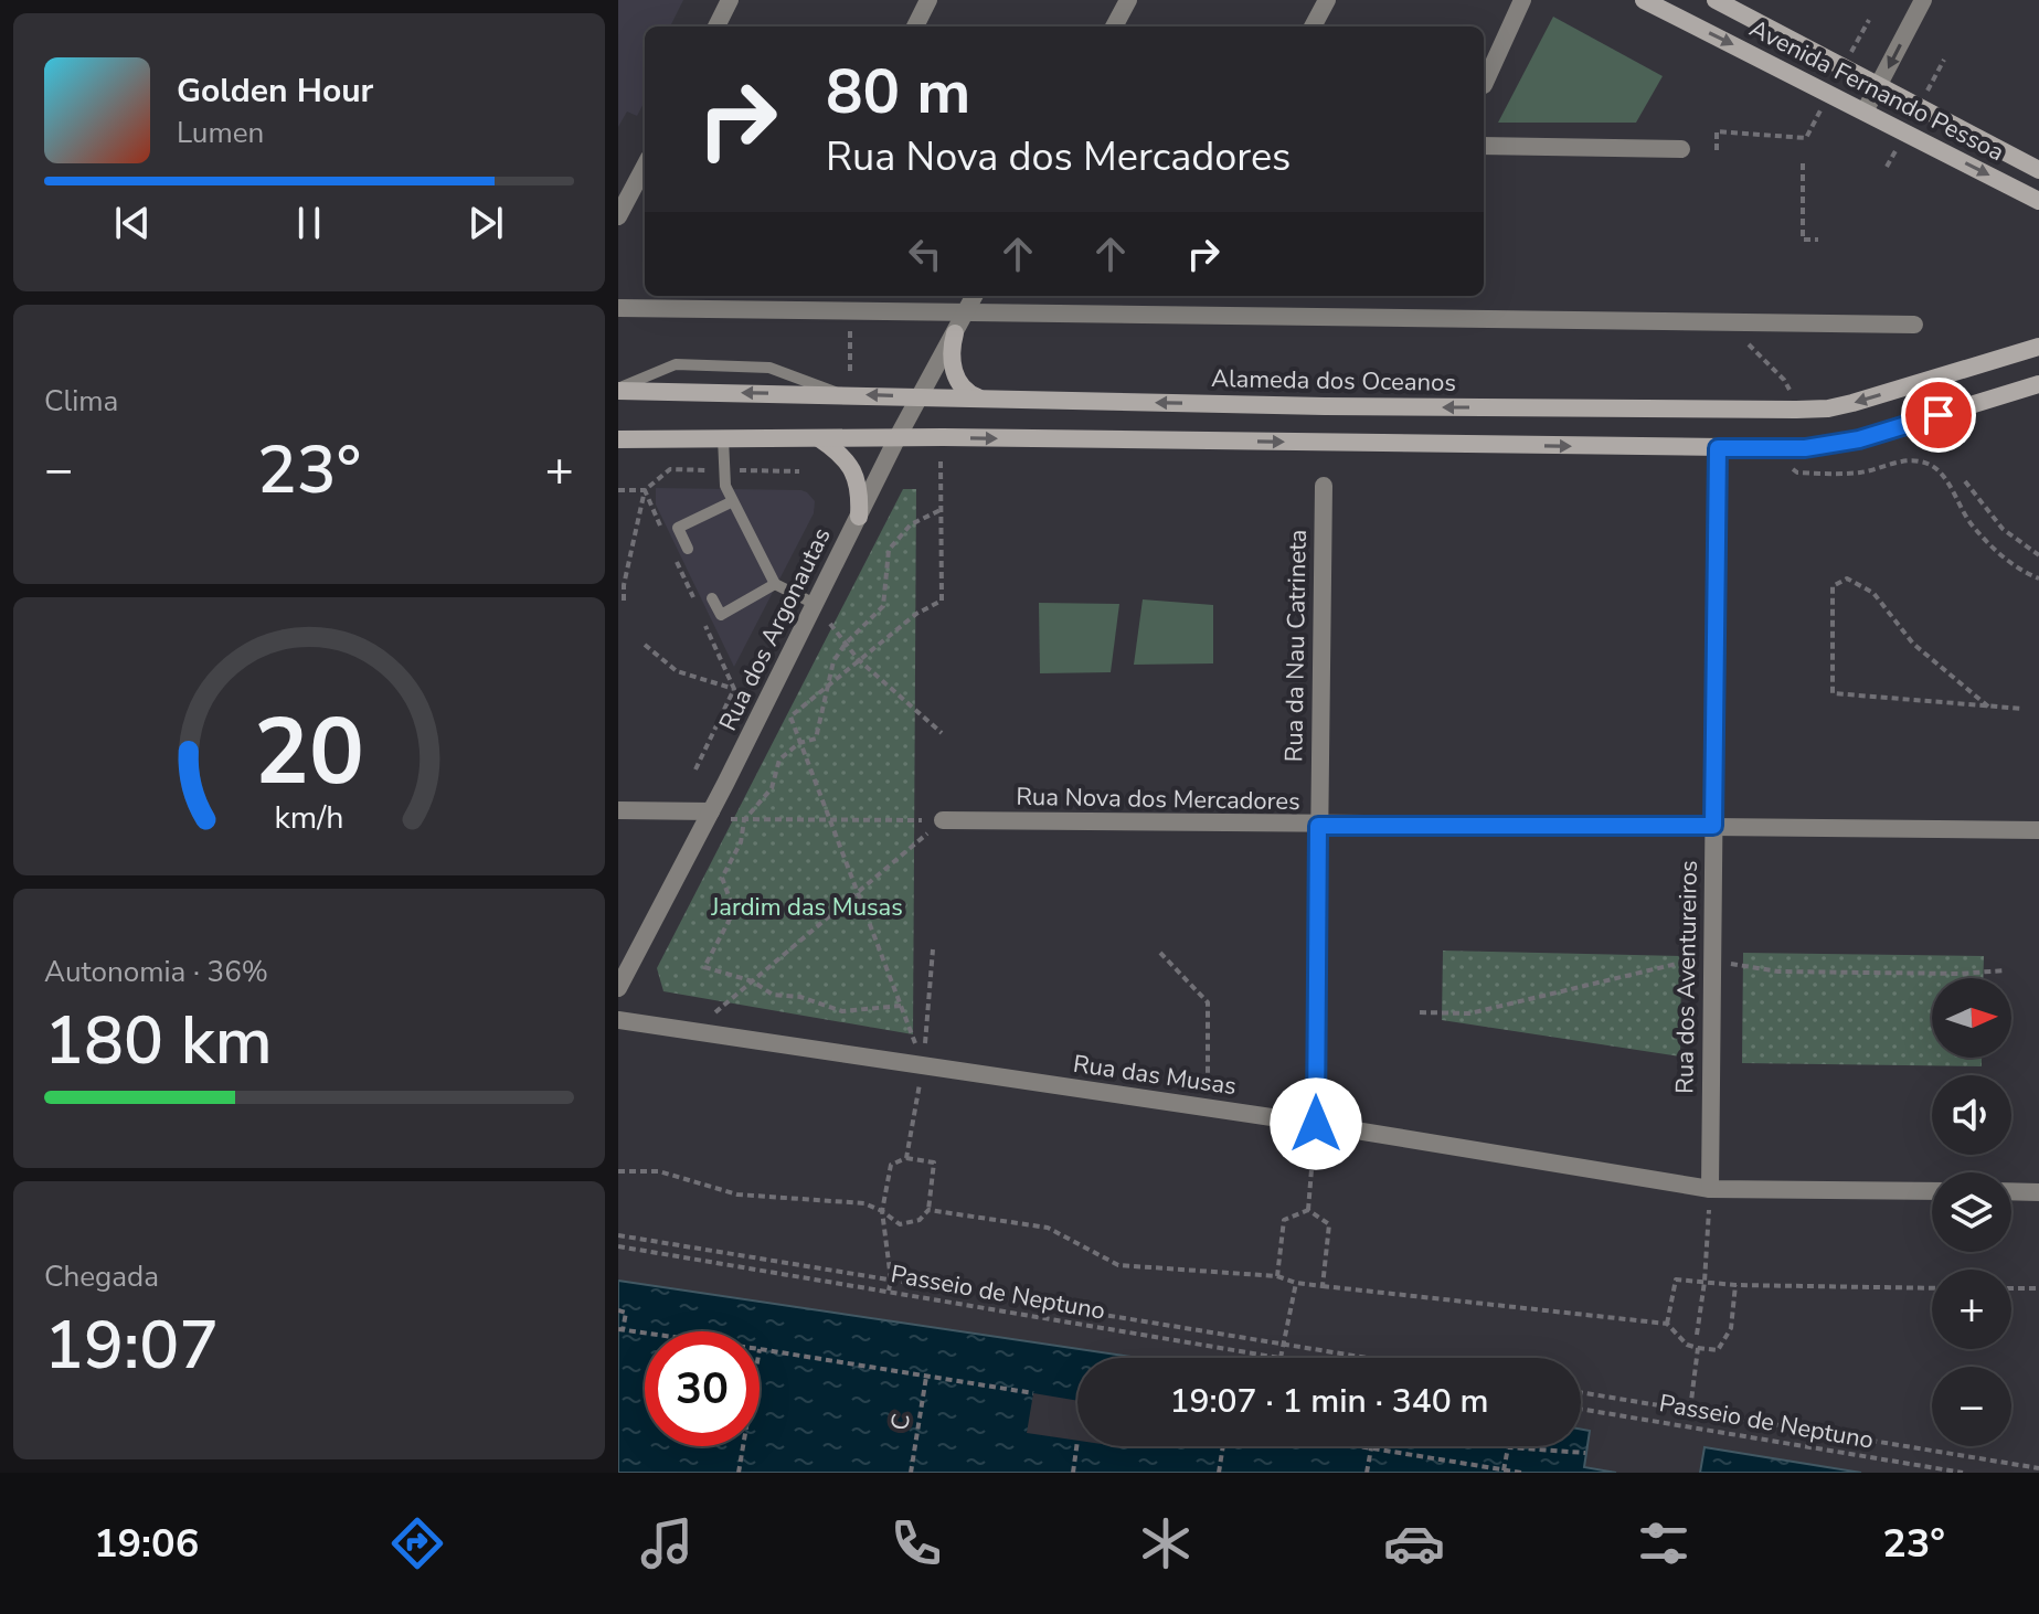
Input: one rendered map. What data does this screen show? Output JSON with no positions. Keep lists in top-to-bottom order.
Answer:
{
  "streets": {
    "main road": ["Avenida Fernando Pessoa", "Alameda dos Oceanos"],
    "street": [
      "Rua dos Argonautas",
      "Rua da Nau Catrineta",
      "Rua Nova dos Mercadores",
      "Rua dos Aventureiros",
      "Rua das Musas"
    ],
    "path": ["Passeio de Neptuno", "C"]
  },
  "crossings": [
    ["Alameda dos Oceanos", "Rua dos Argonautas"],
    ["Rua da Nau Catrineta", "Rua Nova dos Mercadores"],
    ["Rua da Nau Catrineta", "Rua das Musas"],
    ["Rua Nova dos Mercadores", "Rua dos Aventureiros"],
    ["Rua dos Aventureiros", "Rua das Musas"]
  ],
  "parks": ["Jardim das Musas"],
  "north": "right",
  "page": {
    "turn": ["80 m", "Rua Nova dos Mercadores"],
    "song": ["Golden Hour", "Lumen"],
    "tile": [
      "Clima",
      ["Autonomia · 36%", "180 km"],
      ["Chegada", "19:07"]
    ],
    "heat": ["−", "23°", "+"],
    "map_buttons": ["+", "−"],
    "limit": "30",
    "trip": "19:07 · 1 min · 340 m",
    "tabs": ["19:06", "23°"],
    "gauge": ["20", "km/h"]
  }
}
